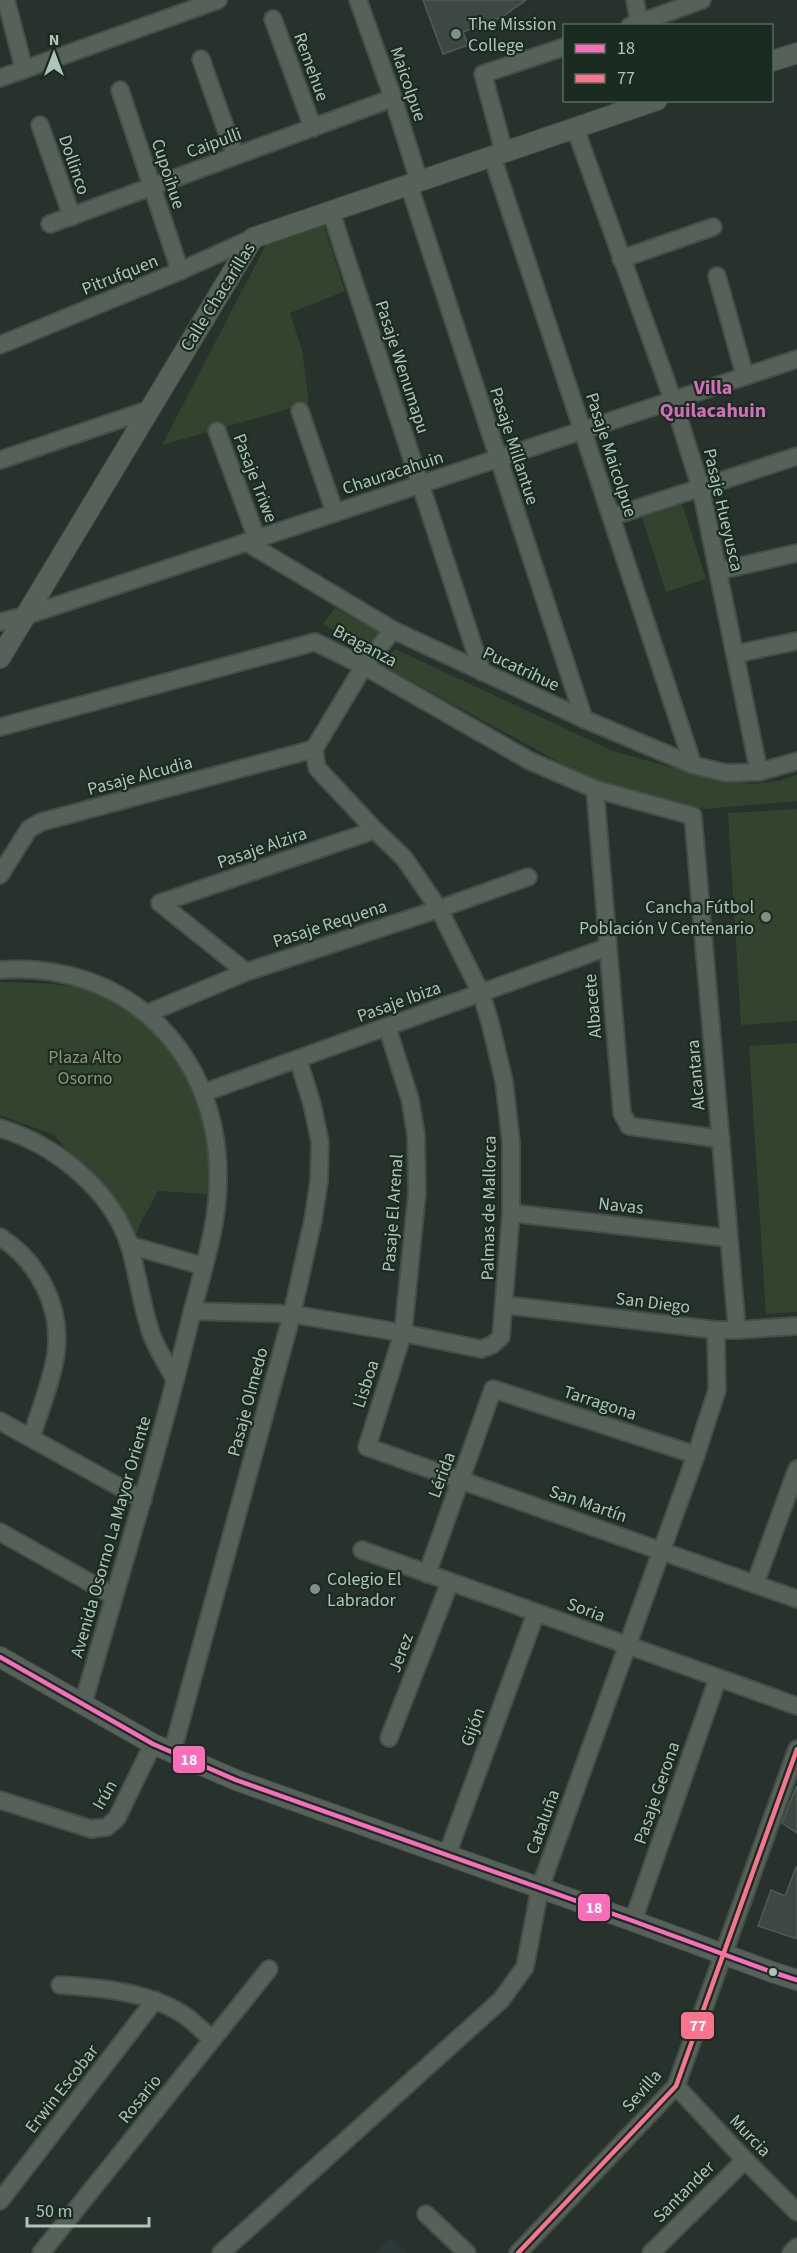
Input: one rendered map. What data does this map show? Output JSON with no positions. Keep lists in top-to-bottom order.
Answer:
{
  "streets": {
    "street": [
      "Remehue",
      "Maicolpue",
      "Caipulli",
      "Dollinco",
      "Cupoihue",
      "Pitrufquen",
      "Calle Chacarillas",
      "Pasaje Wenumapu",
      "Pasaje Millantue",
      "Pasaje Maicolpue",
      "Chauracahuin",
      "Pasaje Triwe",
      "Pasaje Hueyusca",
      "Braganza",
      "Pucatrihue",
      "Pasaje Alcudia",
      "Pasaje Alzira",
      "Pasaje Requena",
      "Pasaje Ibiza",
      "Albacete",
      "Alcantara",
      "Navas",
      "Palmas de Mallorca",
      "Pasaje El Arenal",
      "San Diego",
      "Lisboa",
      "Pasaje Olmedo",
      "Tarragona",
      "Lérida",
      "San Martín",
      "Avenida Osorno La Mayor Oriente",
      "Soria",
      "Jerez",
      "Gijón",
      "Pasaje Gerona",
      "Irún",
      "Cataluña",
      "Erwin Escobar",
      "Sevilla",
      "Rosario",
      "Murcia",
      "Santander"
    ]
  },
  "crossings": [
    ["Remehue", "Caipulli"],
    ["Maicolpue", "Caipulli"],
    ["Maicolpue", "Calle Chacarillas"],
    ["Maicolpue", "Pasaje Millantue"],
    ["Caipulli", "Dollinco"],
    ["Caipulli", "Cupoihue"],
    ["Cupoihue", "Pitrufquen"],
    ["Pitrufquen", "Calle Chacarillas"],
    ["Calle Chacarillas", "Pasaje Wenumapu"],
    ["Calle Chacarillas", "Pasaje Millantue"],
    ["Calle Chacarillas", "Pasaje Maicolpue"],
    ["Calle Chacarillas", "Chauracahuin"],
    ["Calle Chacarillas", "Pasaje Hueyusca"],
    ["Pasaje Wenumapu", "Chauracahuin"],
    ["Pasaje Wenumapu", "Pucatrihue"],
    ["Pasaje Millantue", "Chauracahuin"],
    ["Pasaje Millantue", "Pucatrihue"],
    ["Pasaje Maicolpue", "Chauracahuin"],
    ["Pasaje Maicolpue", "Pucatrihue"],
    ["Chauracahuin", "Pasaje Triwe"],
    ["Chauracahuin", "Pasaje Hueyusca"],
    ["Chauracahuin", "Pucatrihue"],
    ["Pasaje Triwe", "Pucatrihue"],
    ["Pasaje Hueyusca", "Pucatrihue"],
    ["Braganza", "Albacete"],
    ["Braganza", "Alcantara"],
    ["Pasaje Alcudia", "Palmas de Mallorca"],
    ["Pasaje Alzira", "Pasaje Requena"],
    ["Pasaje Alzira", "Palmas de Mallorca"],
    ["Pasaje Requena", "Palmas de Mallorca"],
    ["Pasaje Requena", "Avenida Osorno La Mayor Oriente"],
    ["Pasaje Ibiza", "Albacete"],
    ["Pasaje Ibiza", "Palmas de Mallorca"],
    ["Pasaje Ibiza", "Pasaje El Arenal"],
    ["Pasaje Ibiza", "Pasaje Olmedo"],
    ["Pasaje Ibiza", "Avenida Osorno La Mayor Oriente"],
    ["Albacete", "Alcantara"],
    ["Alcantara", "Navas"],
    ["Alcantara", "San Diego"],
    ["Navas", "Palmas de Mallorca"],
    ["Palmas de Mallorca", "Pasaje El Arenal"],
    ["Palmas de Mallorca", "San Diego"],
    ["Palmas de Mallorca", "Lisboa"],
    ["Palmas de Mallorca", "Pasaje Olmedo"],
    ["Palmas de Mallorca", "Avenida Osorno La Mayor Oriente"],
    ["Pasaje El Arenal", "Lisboa"],
    ["San Diego", "Cataluña"],
    ["Lisboa", "San Martín"],
    ["Tarragona", "Lérida"],
    ["Tarragona", "Cataluña"],
    ["Lérida", "San Martín"],
    ["Lérida", "Soria"],
    ["San Martín", "Cataluña"],
    ["Soria", "Jerez"],
    ["Soria", "Gijón"],
    ["Soria", "Pasaje Gerona"],
    ["Soria", "Cataluña"],
    ["Sevilla", "Murcia"],
    ["Murcia", "Santander"]
  ],
  "districts": ["Villa Quilacahuin"],
  "parks": ["Plaza Alto Osorno"],
  "places": ["The Mission College", "Cancha Fútbol Población V Centenario", "Colegio El Labrador"],
  "lines": ["transit line 18", "transit line 77"],
  "legend": ["18", "77"],
  "scale_bar": "50 m",
  "north": "top"
}
